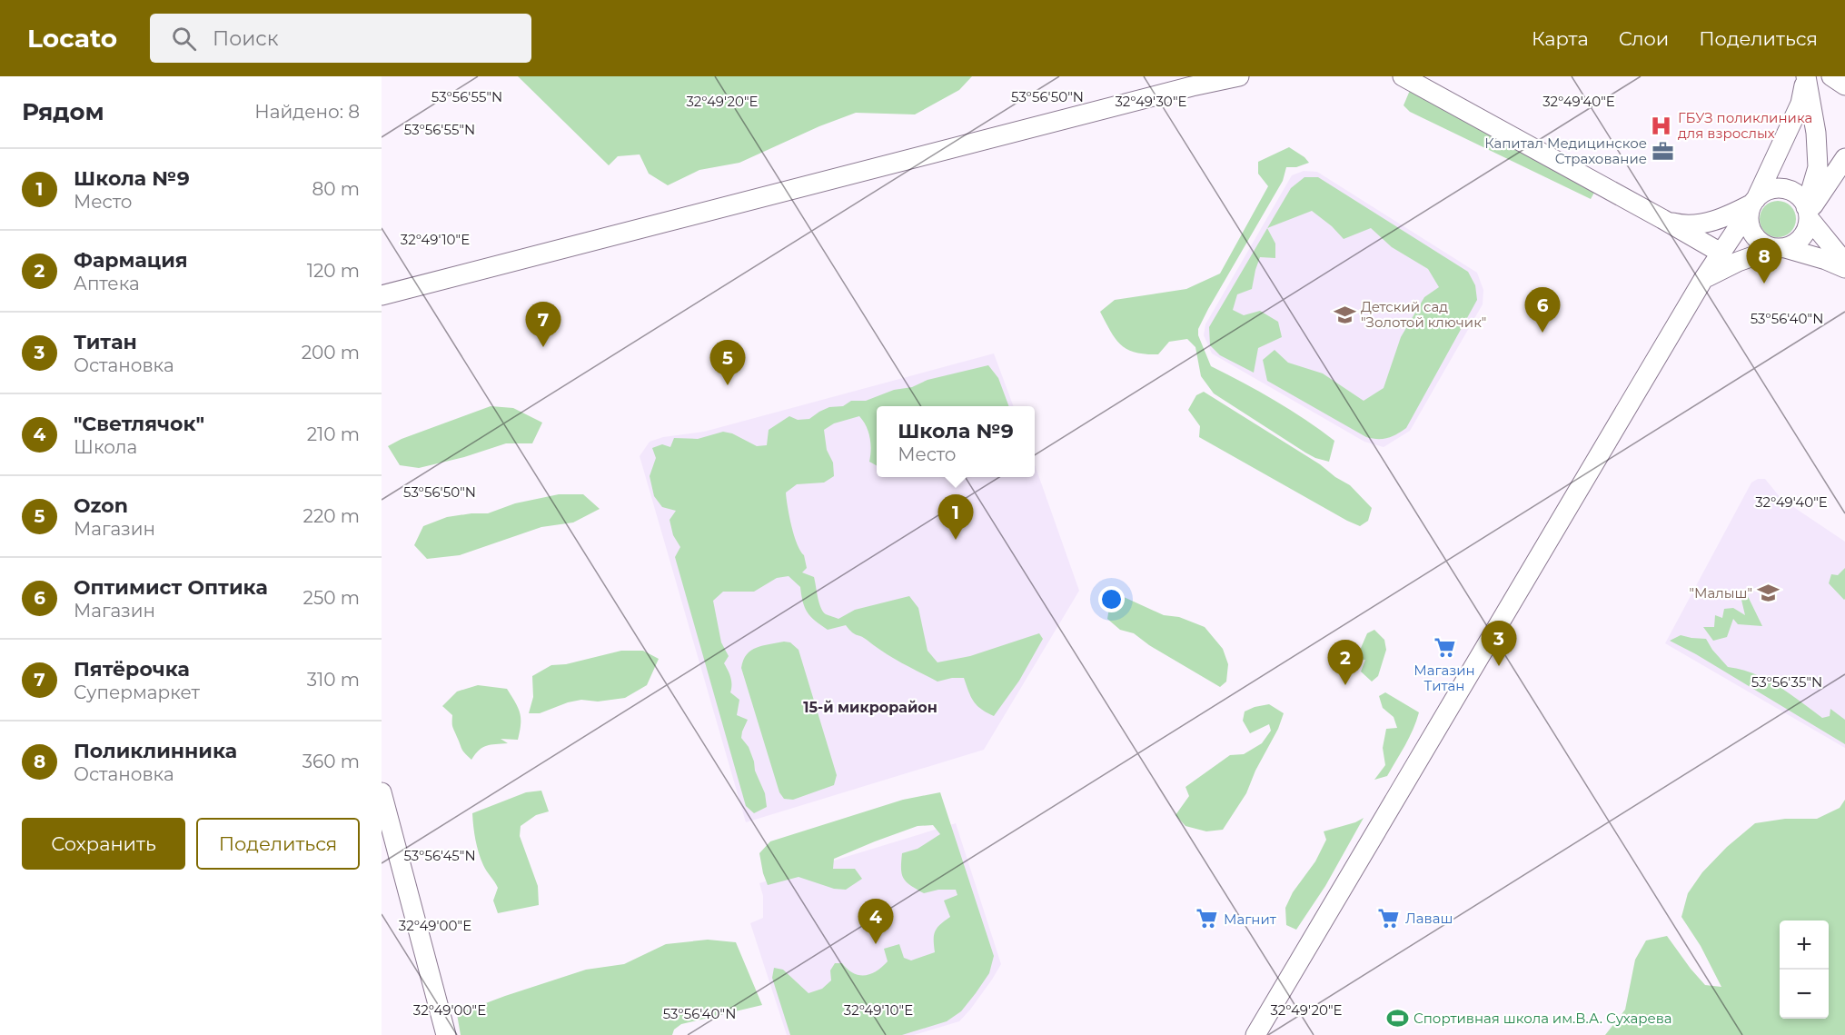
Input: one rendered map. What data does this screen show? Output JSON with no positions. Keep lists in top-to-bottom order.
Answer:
{
  "districts": ["15-й микрорайон"],
  "places": {
    "hospital": ["ГБУЗ поликлиника для взрослых"],
    "office": ["Капитал Медицинское Страхование"],
    "school or university": ["Детский сад \"Золотой ключик\"", "\"Малыш\""],
    "supermarket": ["Магазин Титан", "Лаваш", "Магнит"],
    "sports": ["Спортивная школа им.В.А. Сухарева"]
  },
  "page": {
    "header": "Locato",
    "search": "Поиск",
    "nav": ["Карта", "Слои", "Поделиться"],
    "heading": ["Рядом", "Найдено: 8"],
    "list": [
      {
        "mark": "1",
        "name": "Школа №9",
        "note": "Место",
        "value": "80 m"
      },
      {
        "mark": "2",
        "name": "Фармация",
        "note": "Аптека",
        "value": "120 m"
      },
      {
        "mark": "3",
        "name": "Титан",
        "note": "Остановка",
        "value": "200 m"
      },
      {
        "mark": "4",
        "name": "\"Светлячок\"",
        "note": "Школа",
        "value": "210 m"
      },
      {
        "mark": "5",
        "name": "Ozon",
        "note": "Магазин",
        "value": "220 m"
      },
      {
        "mark": "6",
        "name": "Оптимист Оптика",
        "note": "Магазин",
        "value": "250 m"
      },
      {
        "mark": "7",
        "name": "Пятёрочка",
        "note": "Супермаркет",
        "value": "310 m"
      },
      {
        "mark": "8",
        "name": "Поликлинника",
        "note": "Остановка",
        "value": "360 m"
      }
    ],
    "pins": [
      "8",
      "6",
      "7",
      "5",
      "1",
      "3",
      "2",
      "4"
    ],
    "popup": ["Школа №9", "Место"],
    "buttons": ["Сохранить", "Поделиться"],
    "map_buttons": ["+", "−"]
  },
  "coordinates": [
    "53°56'55\"N",
    "53°56'50\"N",
    "32°49'20\"E",
    "32°49'30\"E",
    "32°49'40\"E",
    "32°49'10\"E",
    "53°56'40\"N",
    "53°56'35\"N",
    "53°56'45\"N",
    "32°49'00\"E"
  ]
}
